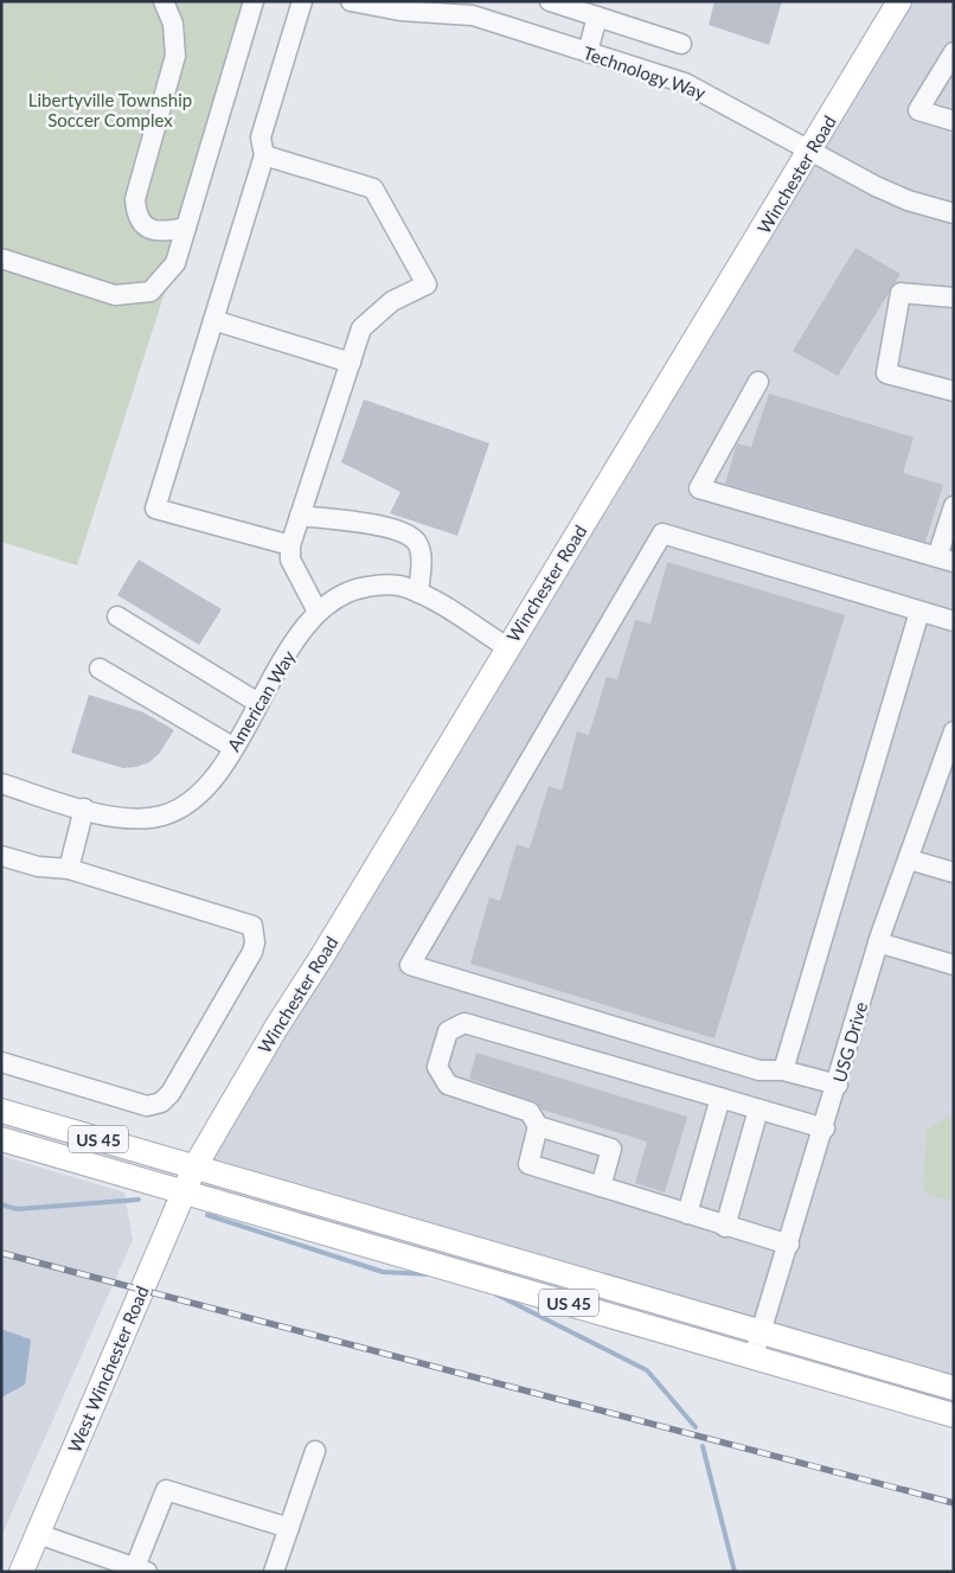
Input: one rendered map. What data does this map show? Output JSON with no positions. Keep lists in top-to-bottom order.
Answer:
{
  "streets": {
    "main road": ["Winchester Road", "US 45", "West Winchester Road"],
    "street": ["Technology Way", "American Way", "USG Drive"]
  },
  "crossings": [
    ["Technology Way", "Winchester Road"],
    ["Winchester Road", "American Way"],
    ["Winchester Road", "US 45"],
    ["Winchester Road", "West Winchester Road"],
    ["USG Drive", "US 45"],
    ["US 45", "West Winchester Road"]
  ],
  "parks": ["Libertyville Township Soccer Complex"]
}
